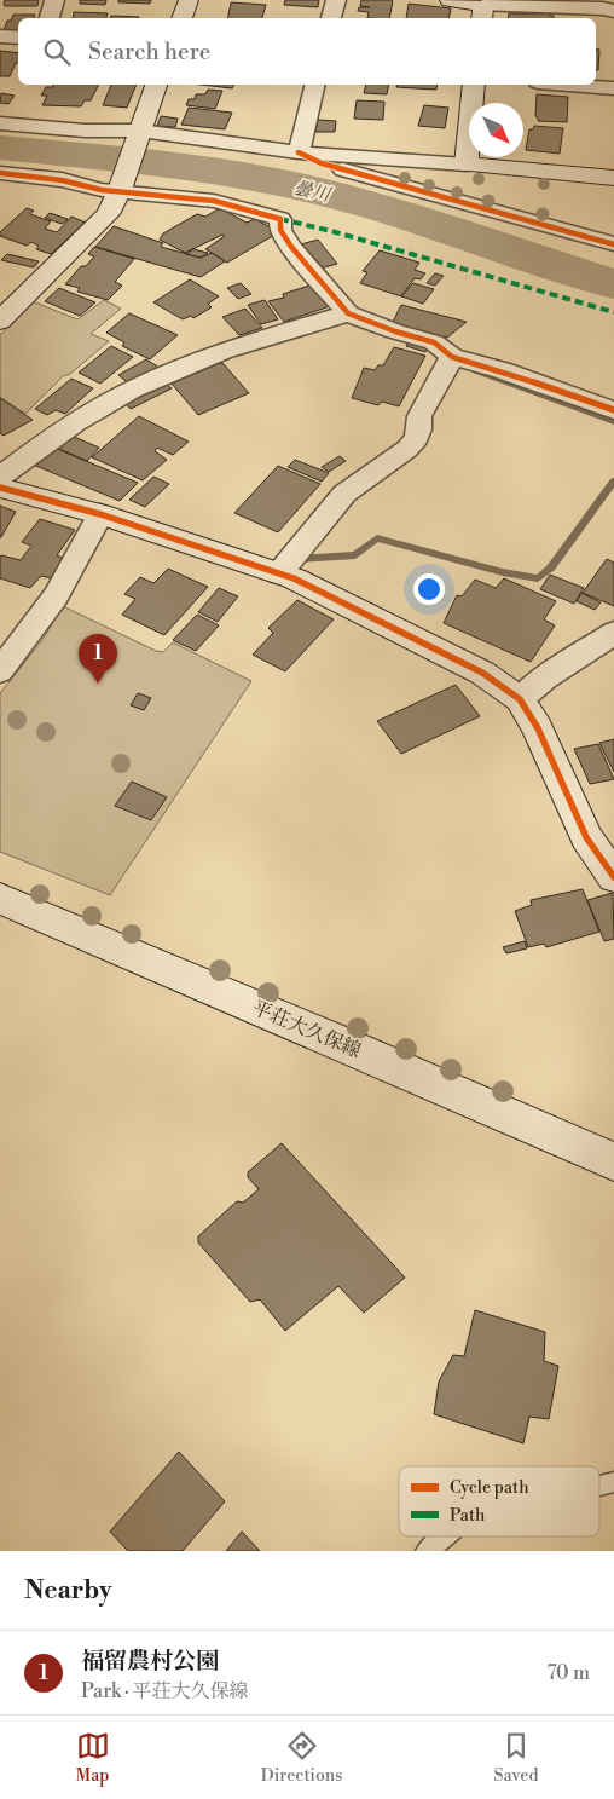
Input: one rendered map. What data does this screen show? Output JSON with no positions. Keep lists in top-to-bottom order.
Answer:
{
  "streets": {
    "street": ["平荘大久保線"]
  },
  "water": ["曇川"],
  "legend": ["Cycle path", "Path"],
  "north": "bottom right",
  "page": {
    "search": "Search here",
    "pins": "1",
    "heading": "Nearby",
    "list": [
      {
        "mark": "1",
        "name": "福留農村公園",
        "note": "Park · 平荘大久保線",
        "value": "70 m"
      }
    ],
    "nav": ["Map", "Directions", "Saved"]
  }
}
